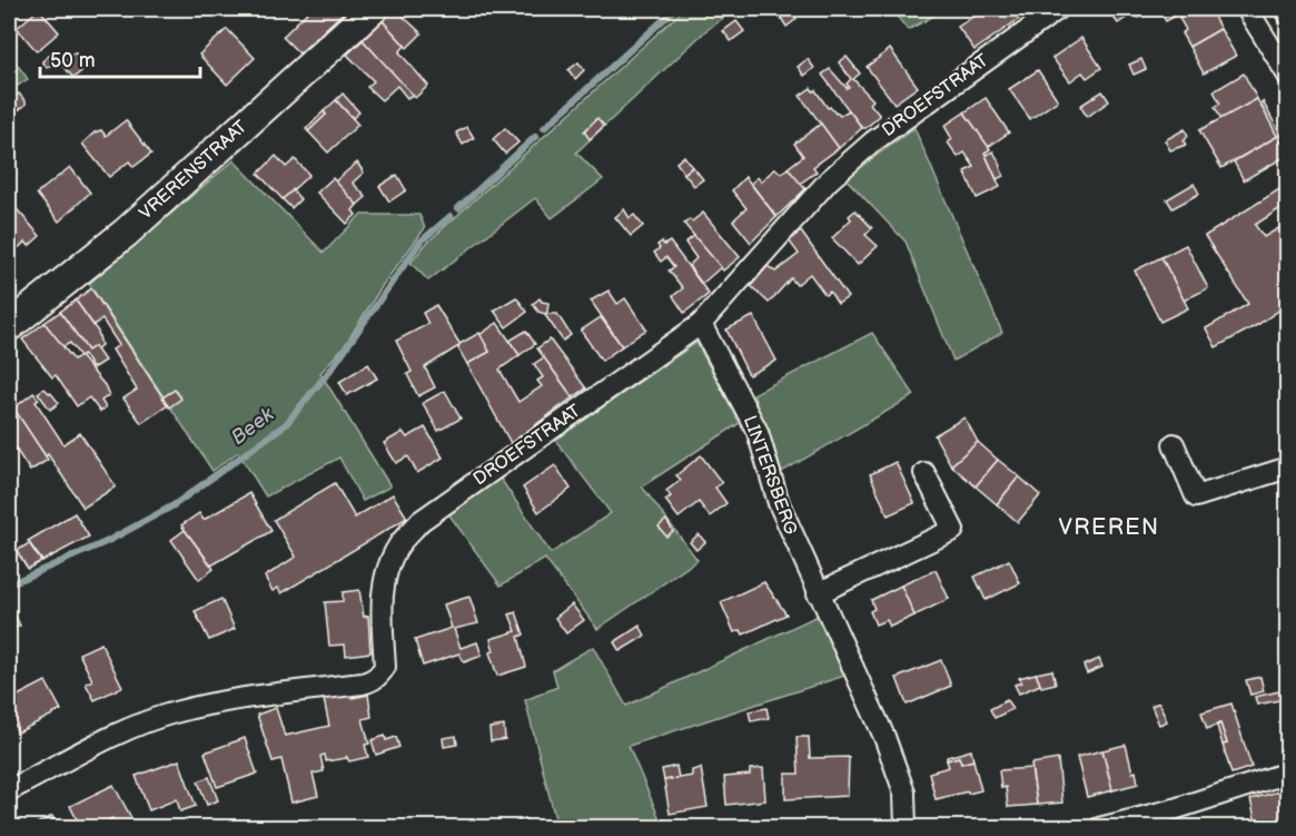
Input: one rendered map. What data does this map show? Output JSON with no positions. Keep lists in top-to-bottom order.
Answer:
{
  "streets": {
    "street": ["DROEFSTRAAT", "VRERENSTRAAT", "LINTERSBERG"]
  },
  "crossings": [
    ["DROEFSTRAAT", "LINTERSBERG"]
  ],
  "districts": ["VREREN"],
  "water": ["Beek"],
  "scale_bar": "50 m"
}
